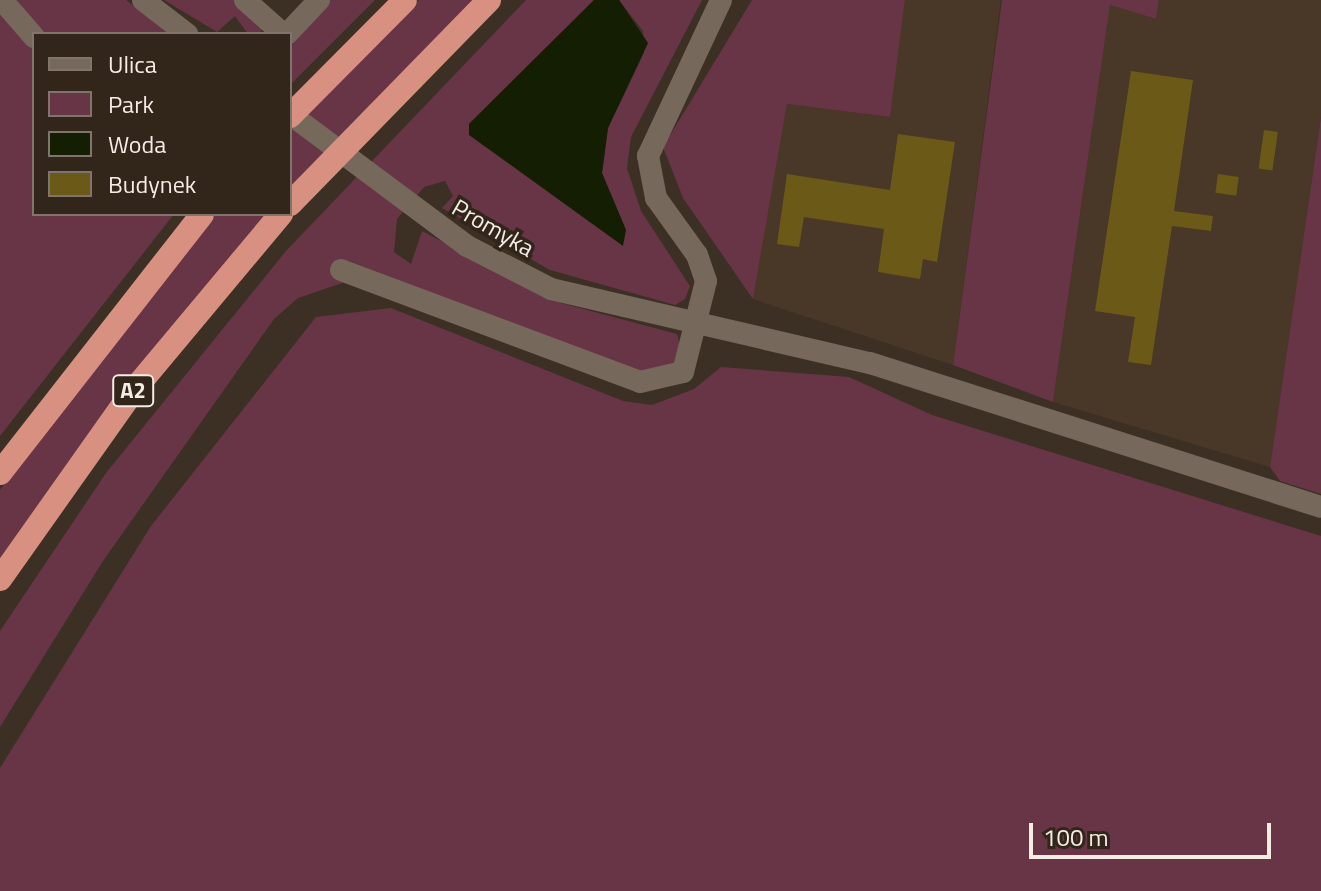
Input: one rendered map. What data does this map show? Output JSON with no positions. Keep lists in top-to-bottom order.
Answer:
{
  "streets": {
    "highway": ["A2"],
    "street": ["Promyka"]
  },
  "legend": [
    "Ulica",
    "Park",
    "Woda",
    "Budynek"
  ],
  "scale_bar": "100 m"
}
